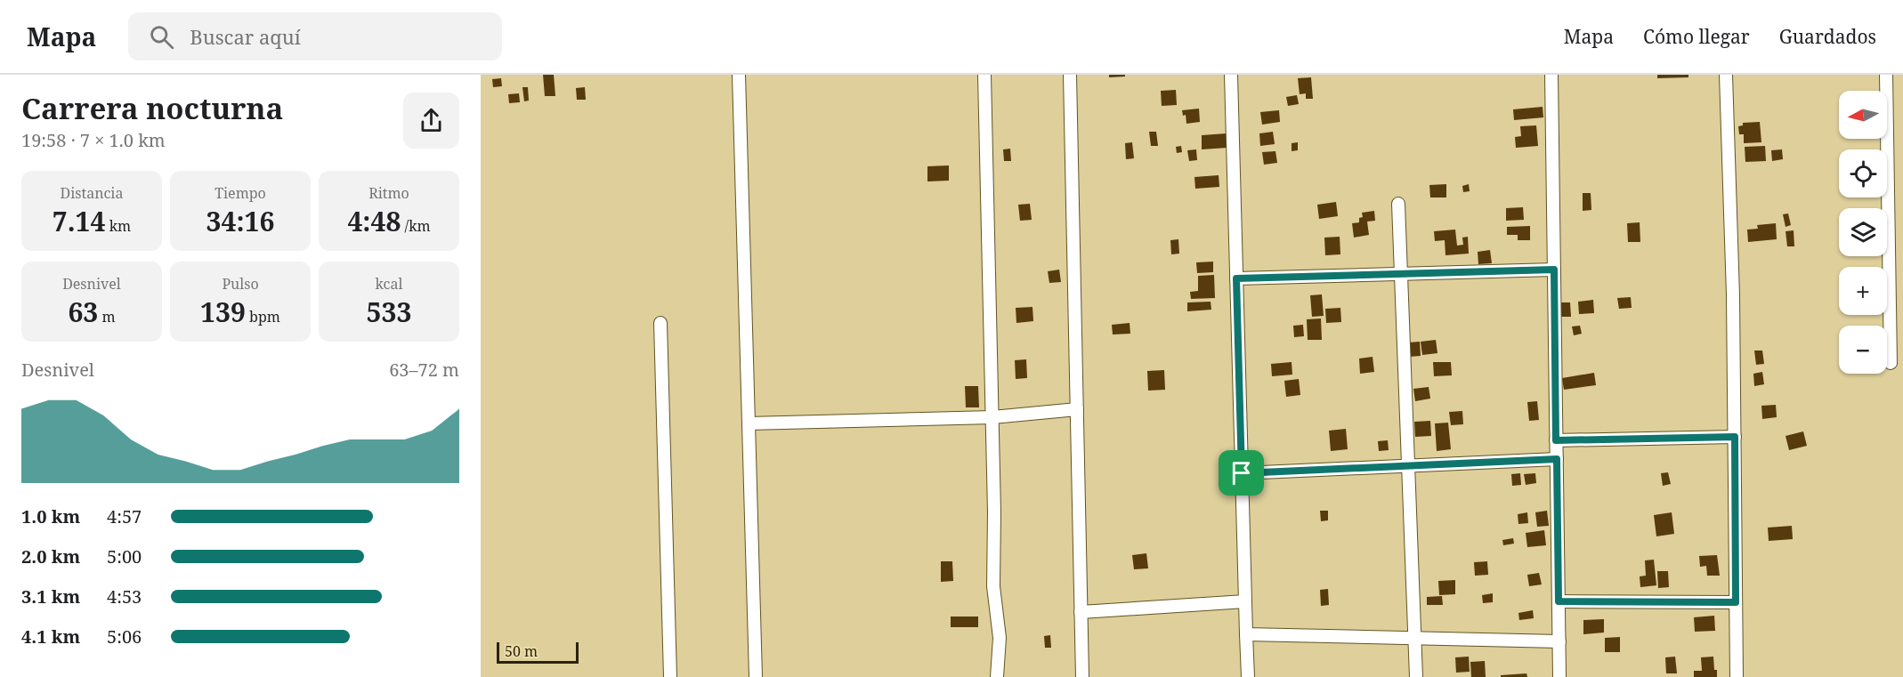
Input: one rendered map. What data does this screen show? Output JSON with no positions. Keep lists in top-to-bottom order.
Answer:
{
  "scale_bar": "50 m",
  "north": "left",
  "page": {
    "header": "Mapa",
    "search": "Buscar aquí",
    "nav": ["Mapa", "Cómo llegar", "Guardados"],
    "heading": ["Carrera nocturna", "19:58 · 7 × 1.0 km"],
    "map_buttons": ["+", "−"],
    "stats": [
      ["Distancia", "7.14 km"],
      ["Tiempo", "34:16"],
      ["Ritmo", "4:48 /km"],
      ["Desnivel", "63 m"],
      ["Pulso", "139 bpm"],
      ["kcal", "533"]
    ],
    "chart": ["Desnivel", "63–72 m"],
    "list": [
      {
        "name": "1.0 km",
        "note": "4:57"
      },
      {
        "name": "2.0 km",
        "note": "5:00"
      },
      {
        "name": "3.1 km",
        "note": "4:53"
      },
      {
        "name": "4.1 km",
        "note": "5:06"
      }
    ],
    "scale": "50 m"
  }
}
